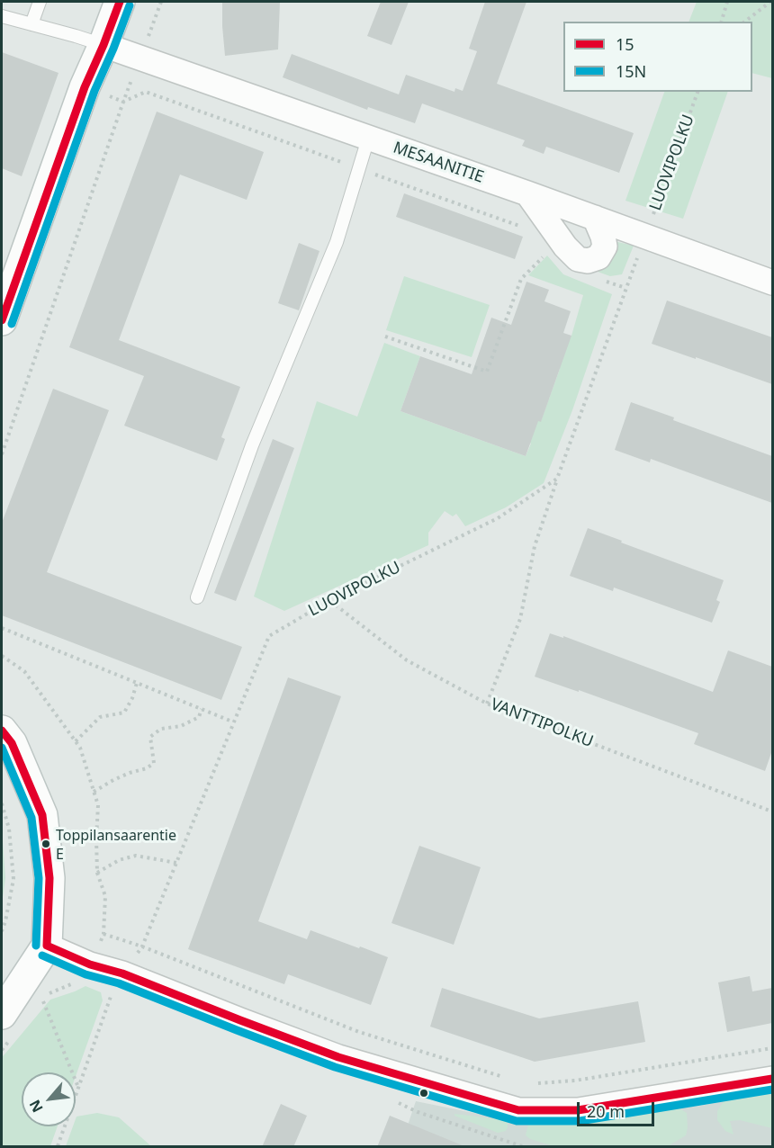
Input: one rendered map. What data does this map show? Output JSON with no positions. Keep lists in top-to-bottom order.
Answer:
{
  "streets": {
    "street": ["MESAANITIE"],
    "path": ["LUOVIPOLKU", "VANTTIPOLKU"]
  },
  "crossings": [
    ["MESAANITIE", "LUOVIPOLKU"],
    ["LUOVIPOLKU", "VANTTIPOLKU"]
  ],
  "places": ["Toppilansaarentie E"],
  "lines": ["transit line 15", "transit line 15N"],
  "legend": ["15", "15N"],
  "scale_bar": "20 m",
  "north": "bottom left"
}
